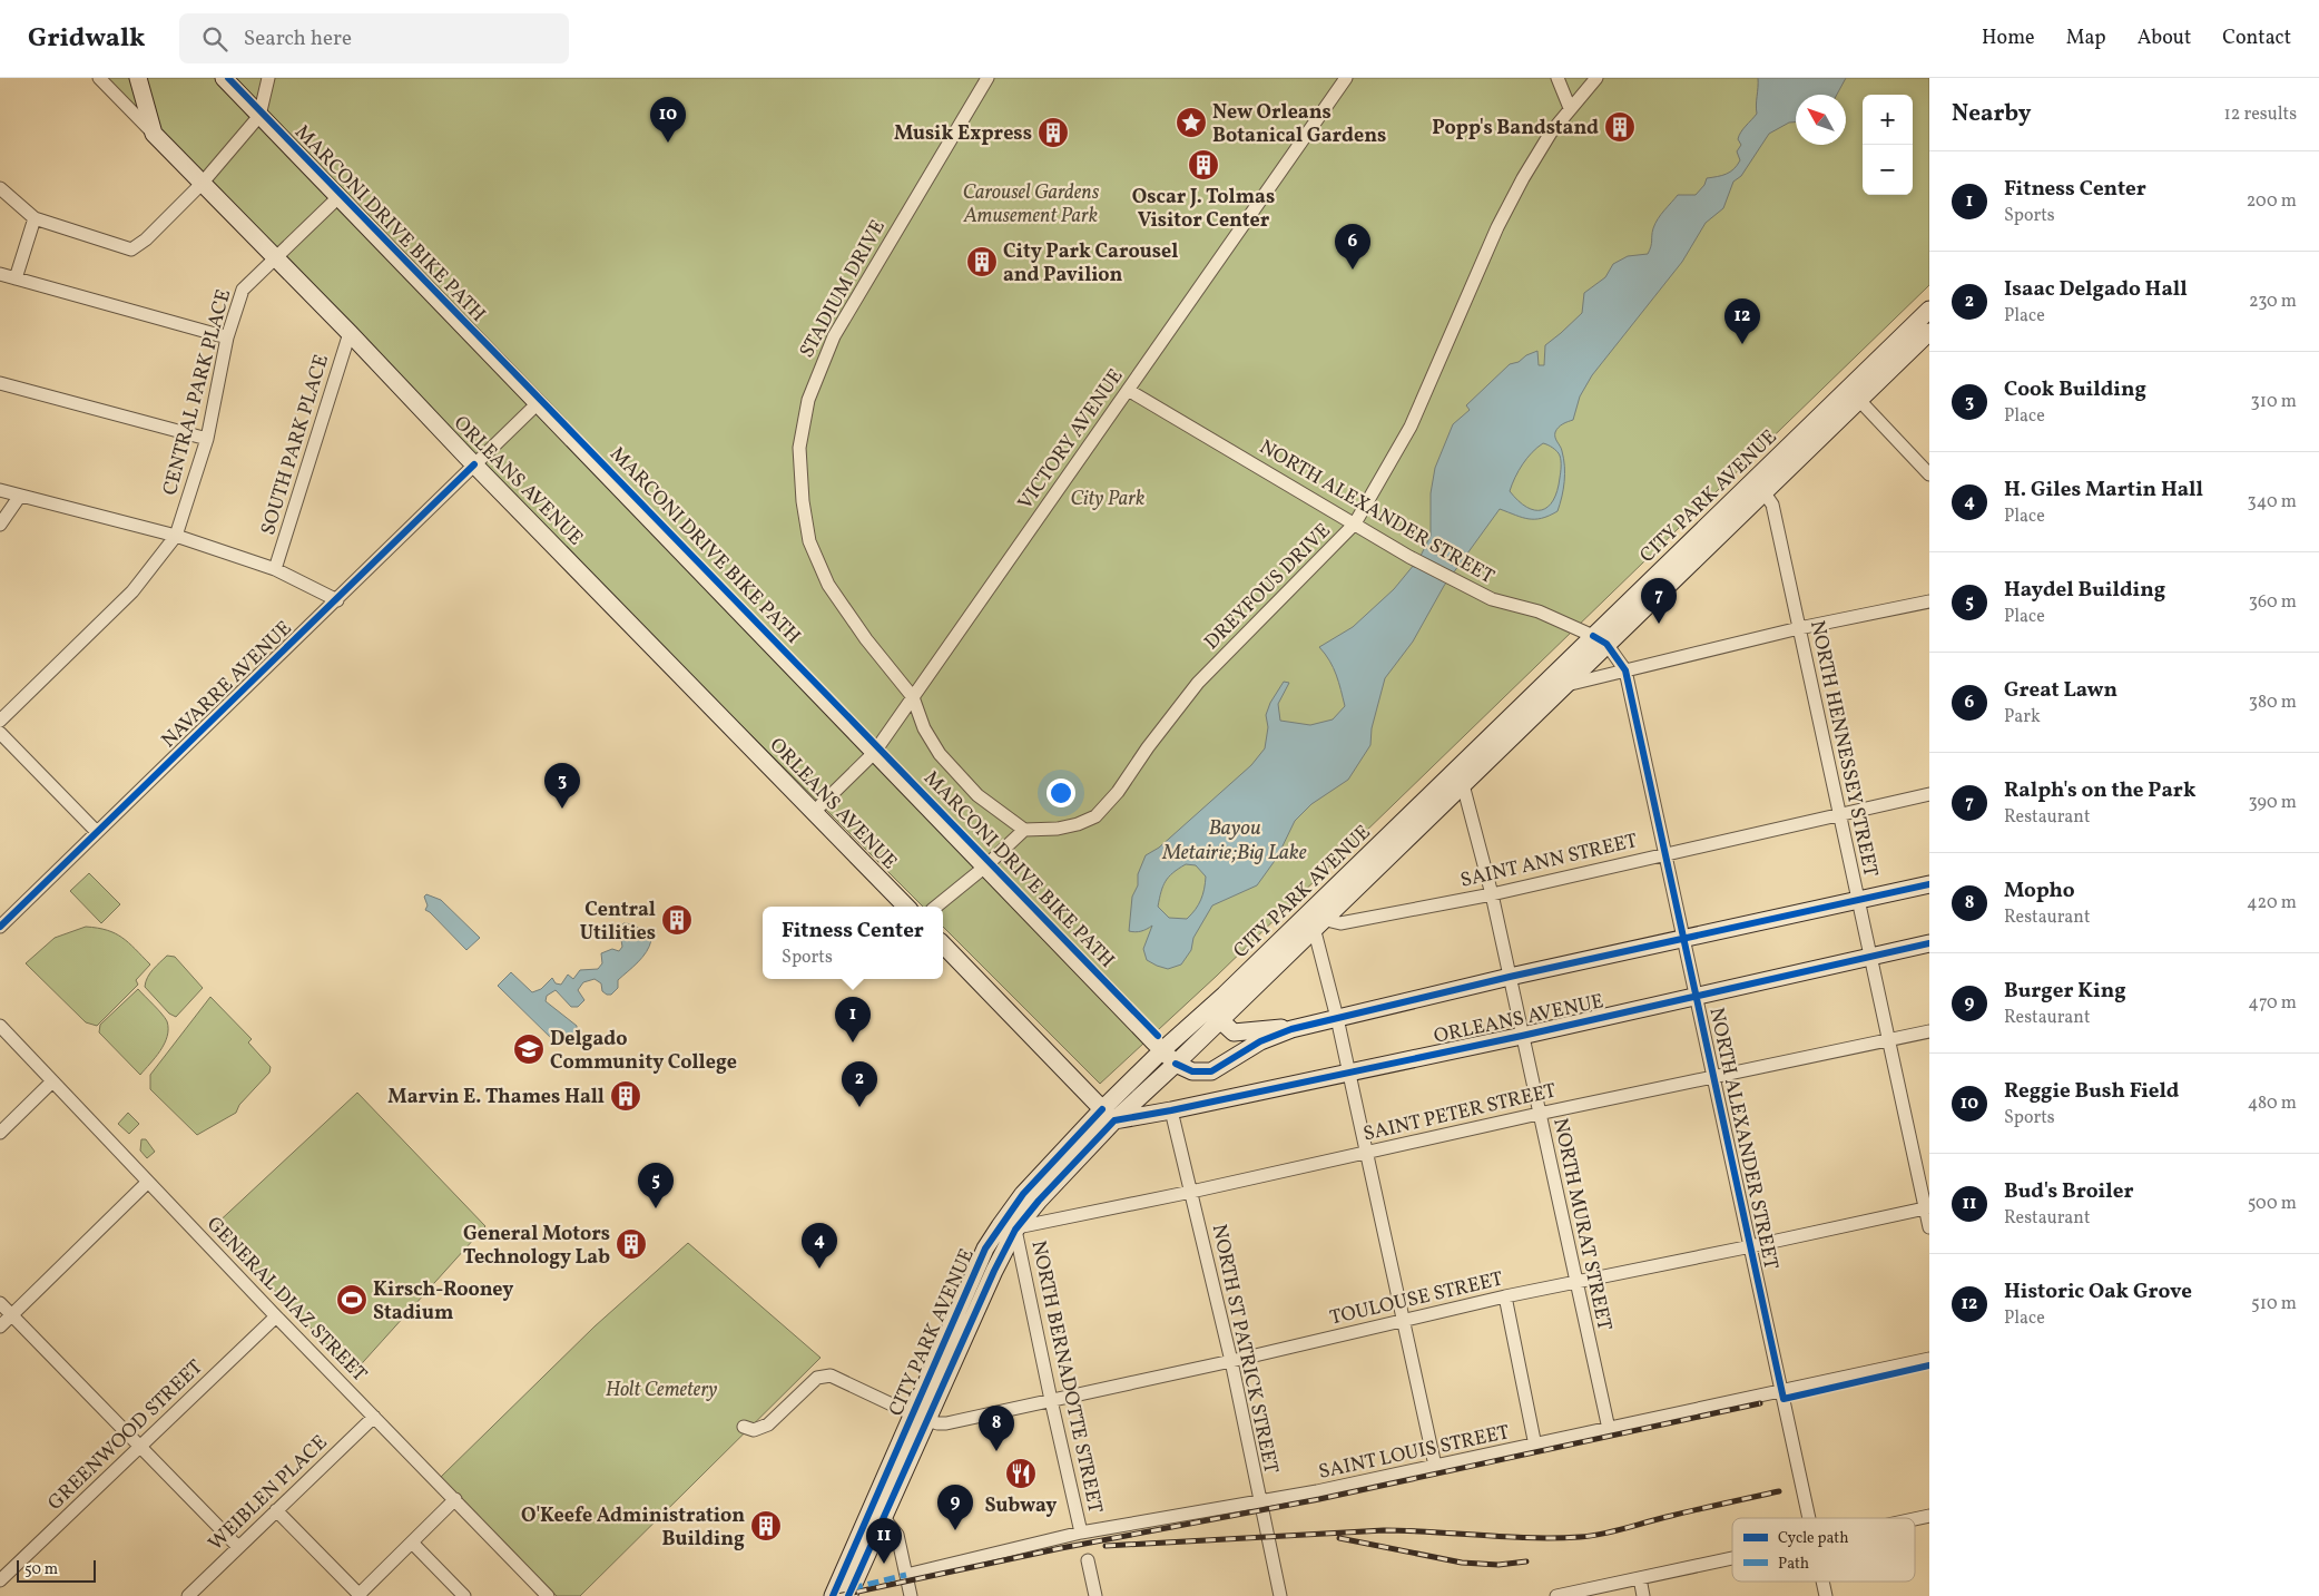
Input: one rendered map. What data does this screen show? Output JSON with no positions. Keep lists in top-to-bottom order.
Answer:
{
  "streets": {
    "street": [
      "STADIUM DRIVE",
      "CENTRAL PARK PLACE",
      "VICTORY AVENUE",
      "SOUTH PARK PLACE",
      "ORLEANS AVENUE",
      "CITY PARK AVENUE",
      "NORTH ALEXANDER STREET",
      "DREYFOUS DRIVE",
      "NAVARRE AVENUE",
      "NORTH HENNESSEY STREET",
      "SAINT ANN STREET",
      "SAINT PETER STREET",
      "NORTH MURAT STREET",
      "TOULOUSE STREET",
      "GENERAL DIAZ STREET",
      "NORTH ST PATRICK STREET",
      "NORTH BERNADOTTE STREET",
      "GREENWOOD STREET",
      "SAINT LOUIS STREET",
      "WEIBLEN PLACE"
    ],
    "cycle path": ["MARCONI DRIVE BIKE PATH"]
  },
  "crossings": [
    ["STADIUM DRIVE", "VICTORY AVENUE"],
    ["STADIUM DRIVE", "DREYFOUS DRIVE"],
    ["CENTRAL PARK PLACE", "ORLEANS AVENUE"],
    ["VICTORY AVENUE", "ORLEANS AVENUE"],
    ["VICTORY AVENUE", "NORTH ALEXANDER STREET"],
    ["SOUTH PARK PLACE", "ORLEANS AVENUE"],
    ["ORLEANS AVENUE", "CITY PARK AVENUE"],
    ["ORLEANS AVENUE", "NORTH ALEXANDER STREET"],
    ["ORLEANS AVENUE", "NAVARRE AVENUE"],
    ["ORLEANS AVENUE", "NORTH HENNESSEY STREET"],
    ["ORLEANS AVENUE", "NORTH MURAT STREET"],
    ["ORLEANS AVENUE", "NORTH ST PATRICK STREET"],
    ["CITY PARK AVENUE", "NORTH ALEXANDER STREET"],
    ["CITY PARK AVENUE", "NORTH HENNESSEY STREET"],
    ["CITY PARK AVENUE", "SAINT ANN STREET"],
    ["CITY PARK AVENUE", "SAINT PETER STREET"],
    ["CITY PARK AVENUE", "NORTH MURAT STREET"],
    ["CITY PARK AVENUE", "TOULOUSE STREET"],
    ["CITY PARK AVENUE", "NORTH BERNADOTTE STREET"],
    ["NORTH ALEXANDER STREET", "DREYFOUS DRIVE"],
    ["NORTH ALEXANDER STREET", "SAINT ANN STREET"],
    ["NORTH ALEXANDER STREET", "SAINT PETER STREET"],
    ["NORTH ALEXANDER STREET", "TOULOUSE STREET"],
    ["NORTH ALEXANDER STREET", "SAINT LOUIS STREET"],
    ["NORTH HENNESSEY STREET", "SAINT ANN STREET"],
    ["NORTH HENNESSEY STREET", "SAINT PETER STREET"],
    ["NORTH HENNESSEY STREET", "TOULOUSE STREET"],
    ["SAINT ANN STREET", "NORTH MURAT STREET"],
    ["SAINT PETER STREET", "NORTH MURAT STREET"],
    ["SAINT PETER STREET", "NORTH ST PATRICK STREET"],
    ["SAINT PETER STREET", "NORTH BERNADOTTE STREET"],
    ["NORTH MURAT STREET", "TOULOUSE STREET"],
    ["NORTH MURAT STREET", "SAINT LOUIS STREET"],
    ["TOULOUSE STREET", "NORTH ST PATRICK STREET"],
    ["TOULOUSE STREET", "NORTH BERNADOTTE STREET"],
    ["GENERAL DIAZ STREET", "GREENWOOD STREET"],
    ["GENERAL DIAZ STREET", "WEIBLEN PLACE"],
    ["NORTH ST PATRICK STREET", "SAINT LOUIS STREET"],
    ["NORTH BERNADOTTE STREET", "SAINT LOUIS STREET"]
  ],
  "water": ["Bayou Metairie;Big Lake"],
  "parks": ["Carousel Gardens Amusement Park", "City Park", "Holt Cemetery"],
  "places": {
    "place": ["New Orleans Botanical Gardens"],
    "building": [
      "Popp's Bandstand",
      "Musik Express",
      "Oscar J. Tolmas Visitor Center",
      "City Park Carousel and Pavilion",
      "Central Utilities",
      "Marvin E. Thames Hall",
      "General Motors Technology Lab",
      "O'Keefe Administration Building"
    ],
    "school or university": ["Delgado Community College"],
    "sports": ["Kirsch-Rooney Stadium"],
    "restaurant": ["Subway"]
  },
  "legend": ["Cycle path", "Path"],
  "scale_bar": "50 m",
  "north": "top left",
  "page": {
    "header": "Gridwalk",
    "search": "Search here",
    "nav": [
      "Home",
      "Map",
      "About",
      "Contact"
    ],
    "heading": ["Nearby", "12 results"],
    "map_buttons": ["+", "−"],
    "pins": [
      "10",
      "6",
      "12",
      "7",
      "3",
      "1",
      "2",
      "5",
      "4",
      "8",
      "9",
      "11"
    ],
    "list": [
      {
        "mark": "1",
        "name": "Fitness Center",
        "note": "Sports",
        "value": "200 m"
      },
      {
        "mark": "2",
        "name": "Isaac Delgado Hall",
        "note": "Place",
        "value": "230 m"
      },
      {
        "mark": "3",
        "name": "Cook Building",
        "note": "Place",
        "value": "310 m"
      },
      {
        "mark": "4",
        "name": "H. Giles Martin Hall",
        "note": "Place",
        "value": "340 m"
      },
      {
        "mark": "5",
        "name": "Haydel Building",
        "note": "Place",
        "value": "360 m"
      },
      {
        "mark": "6",
        "name": "Great Lawn",
        "note": "Park",
        "value": "380 m"
      },
      {
        "mark": "7",
        "name": "Ralph's on the Park",
        "note": "Restaurant",
        "value": "390 m"
      },
      {
        "mark": "8",
        "name": "Mopho",
        "note": "Restaurant",
        "value": "420 m"
      },
      {
        "mark": "9",
        "name": "Burger King",
        "note": "Restaurant",
        "value": "470 m"
      },
      {
        "mark": "10",
        "name": "Reggie Bush Field",
        "note": "Sports",
        "value": "480 m"
      },
      {
        "mark": "11",
        "name": "Bud's Broiler",
        "note": "Restaurant",
        "value": "500 m"
      },
      {
        "mark": "12",
        "name": "Historic Oak Grove",
        "note": "Place",
        "value": "510 m"
      }
    ],
    "popup": ["Fitness Center", "Sports"],
    "scale": "50 m"
  }
}
